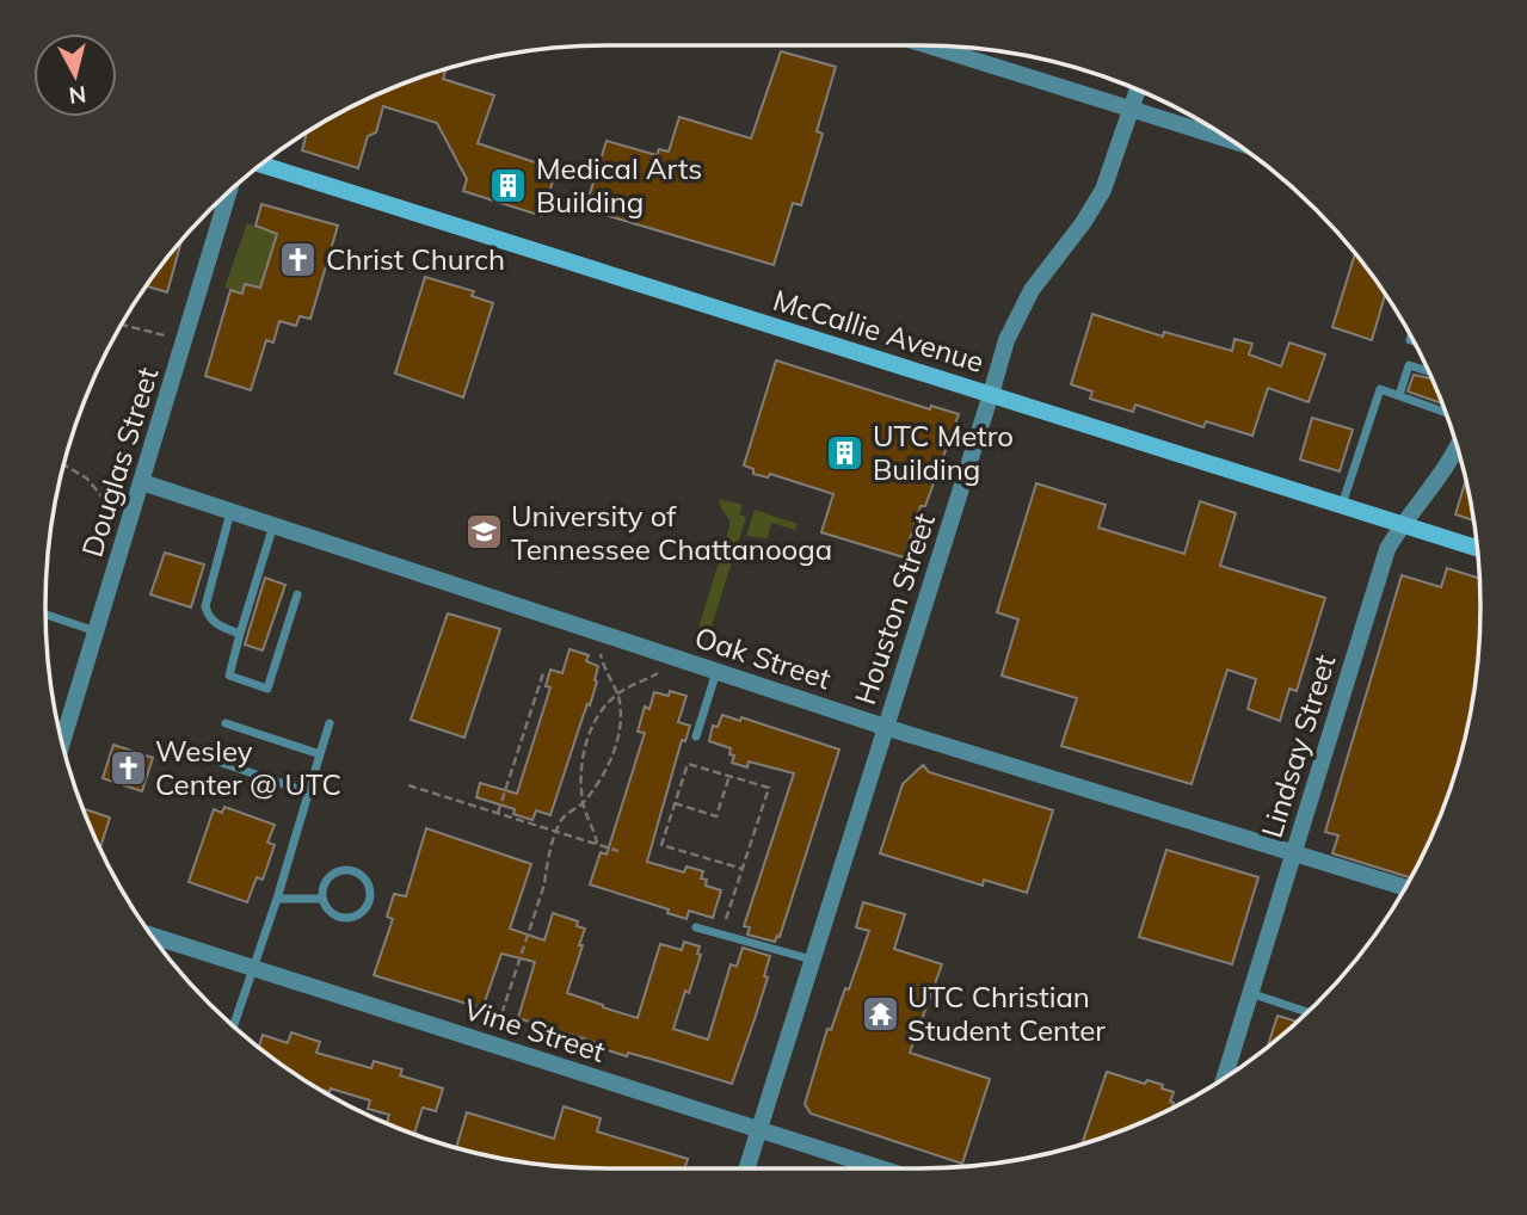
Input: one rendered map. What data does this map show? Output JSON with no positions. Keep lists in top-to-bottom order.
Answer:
{
  "streets": {
    "main road": ["McCallie Avenue"],
    "street": [
      "Douglas Street",
      "Houston Street",
      "Oak Street",
      "Lindsay Street",
      "Vine Street"
    ]
  },
  "crossings": [
    ["McCallie Avenue", "Houston Street"],
    ["McCallie Avenue", "Lindsay Street"],
    ["Douglas Street", "Oak Street"],
    ["Houston Street", "Oak Street"],
    ["Houston Street", "Vine Street"],
    ["Oak Street", "Lindsay Street"]
  ],
  "places": {
    "building": ["Medical Arts Building", "UTC Metro Building"],
    "church": ["Christ Church", "Wesley Center @ UTC"],
    "school or university": ["University of Tennessee Chattanooga"],
    "temple": ["UTC Christian Student Center"]
  },
  "north": "bottom"
}
